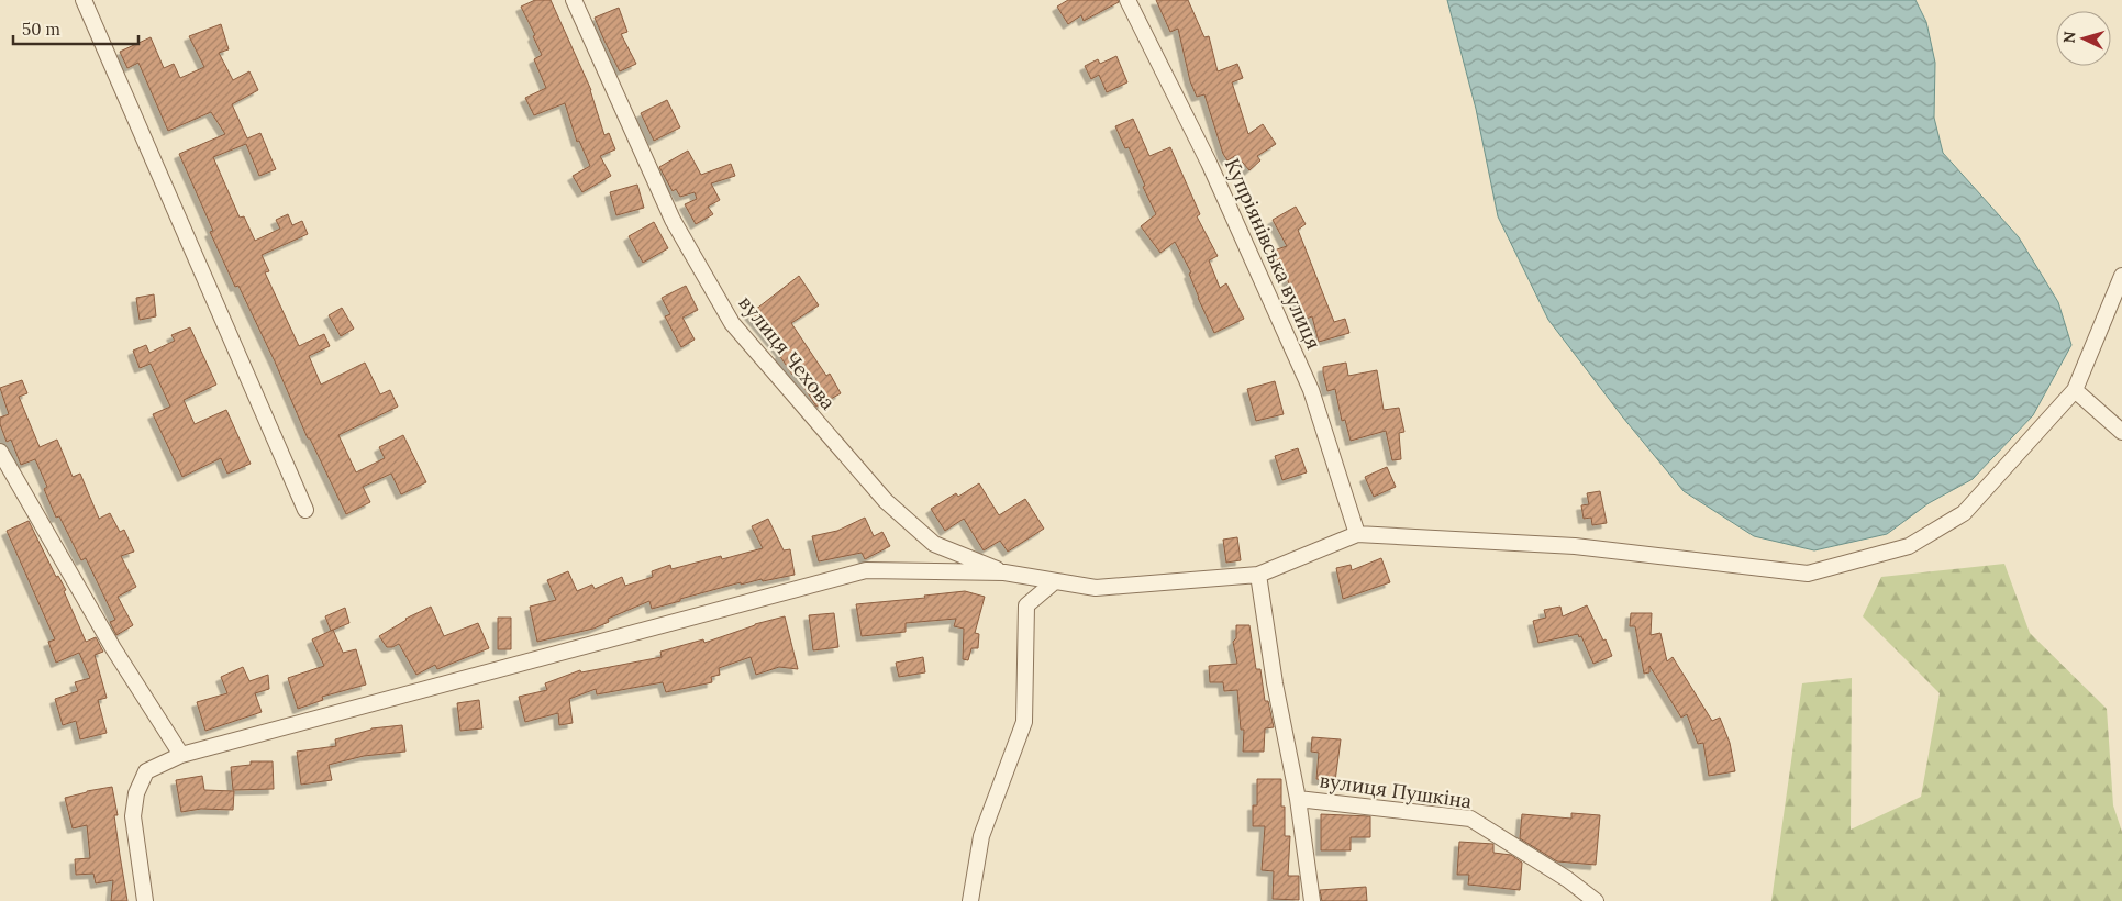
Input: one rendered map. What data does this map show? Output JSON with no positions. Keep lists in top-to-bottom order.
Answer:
{
  "streets": {
    "street": ["Купріянівська вулиця", "вулиця Чехова", "вулиця Пушкіна"]
  },
  "scale_bar": "50 m",
  "north": "left"
}
